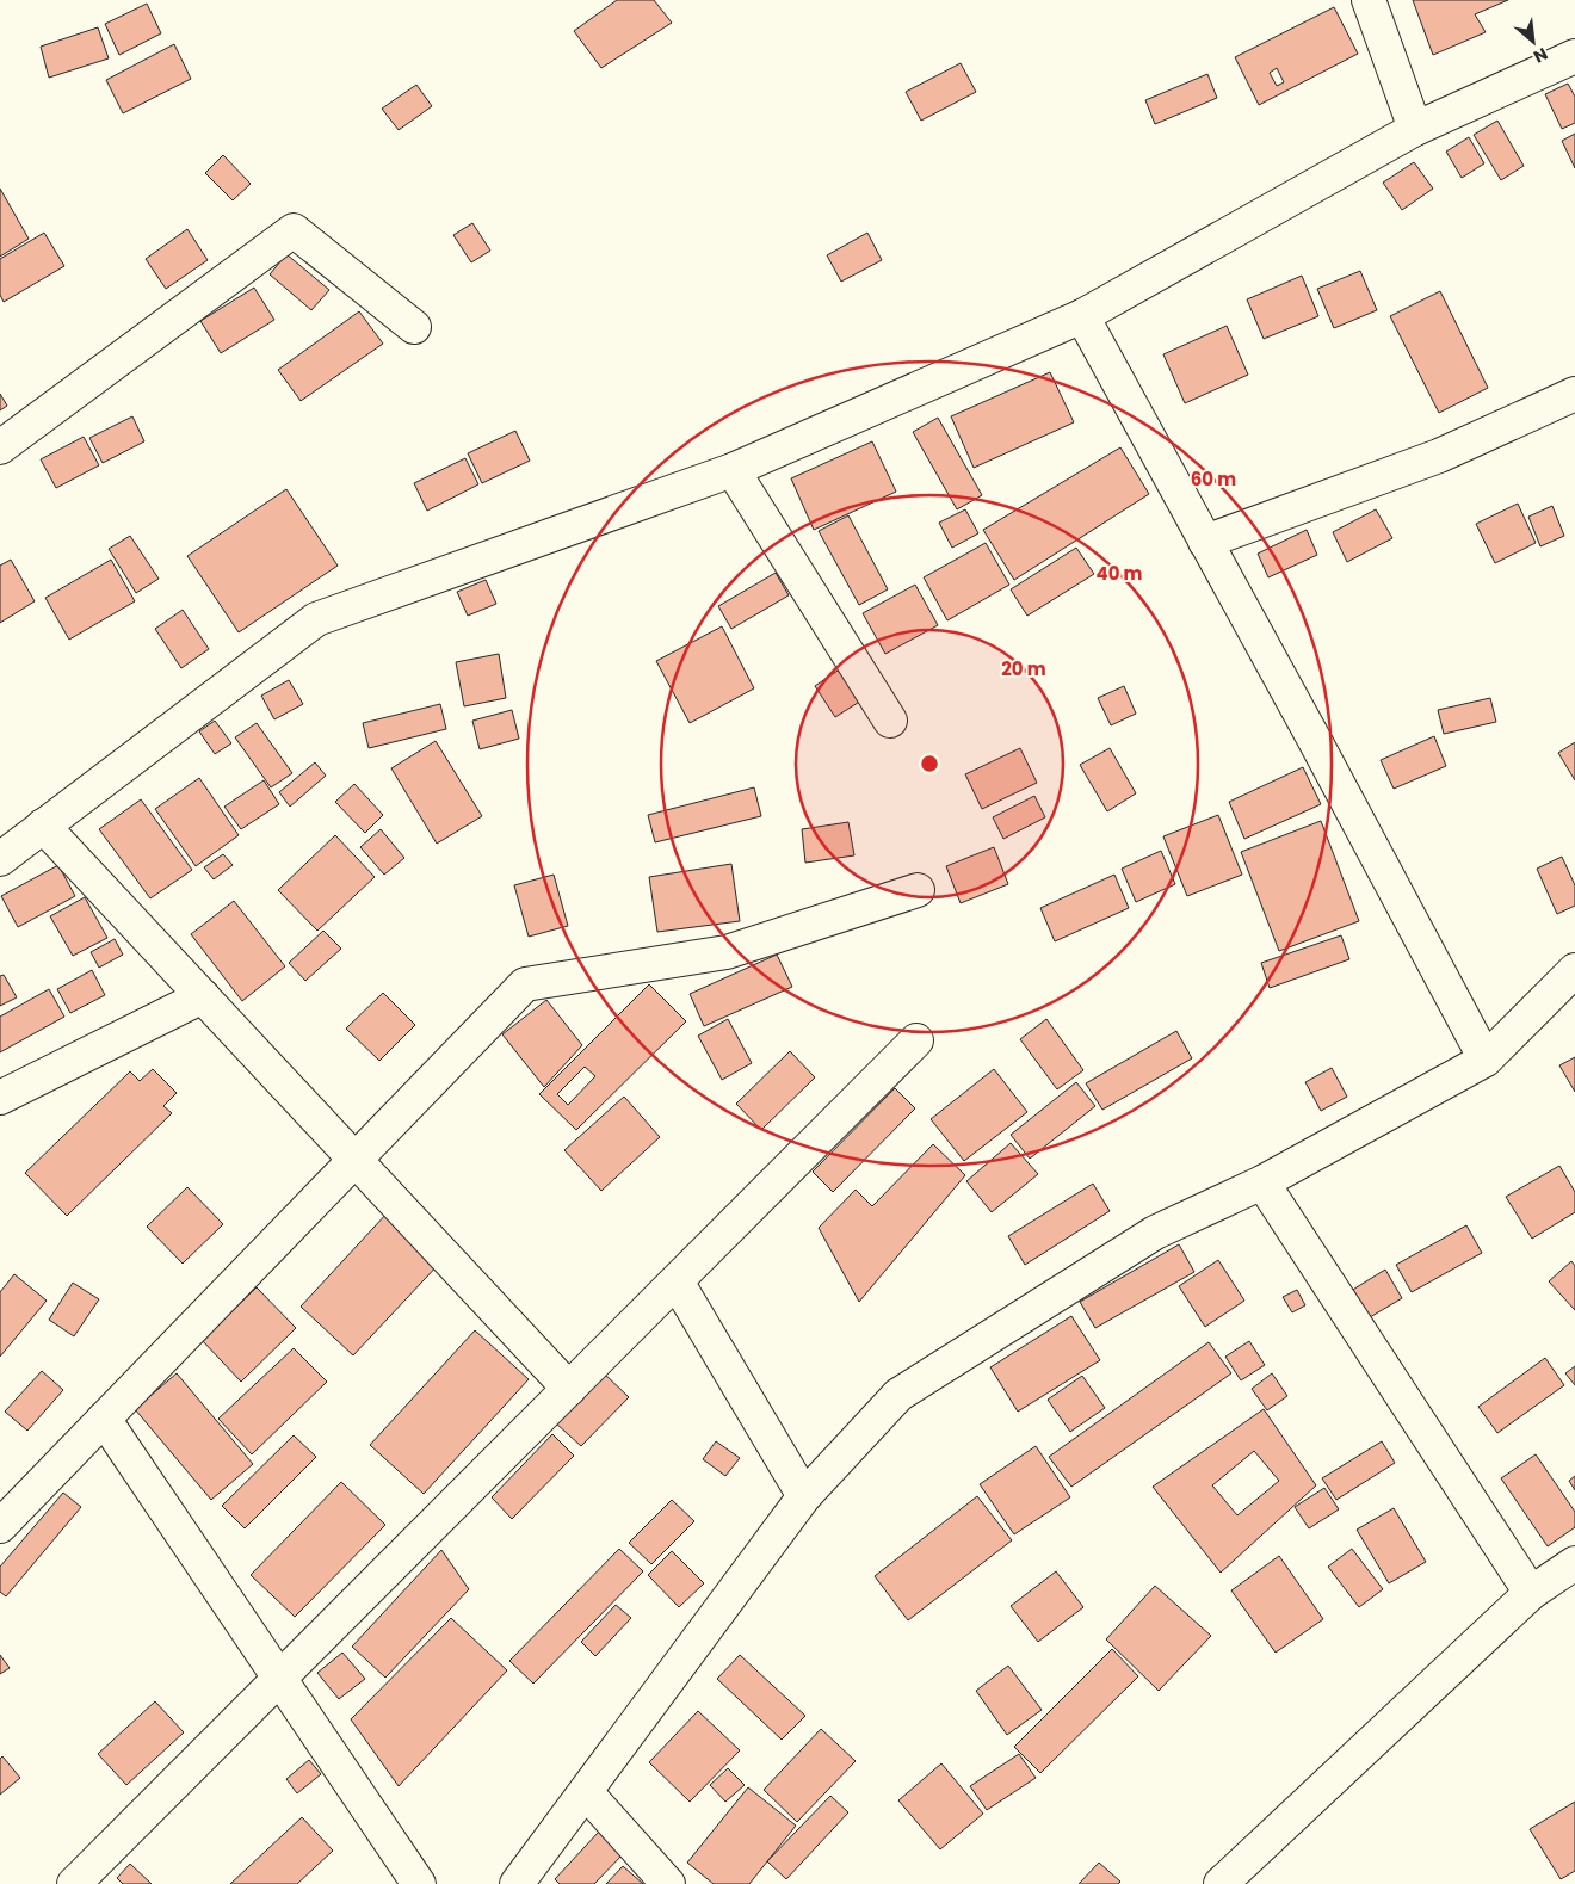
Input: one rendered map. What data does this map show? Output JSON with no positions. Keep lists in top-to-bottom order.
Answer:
{
  "north": "bottom right",
  "rings": ["60 m", "40 m", "20 m"]
}
